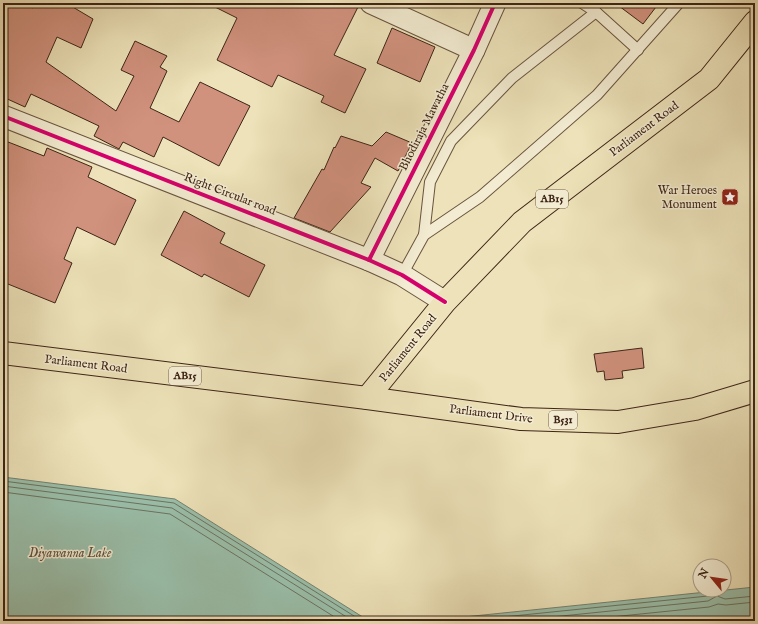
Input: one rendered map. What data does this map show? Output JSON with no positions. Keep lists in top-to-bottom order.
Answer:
{
  "streets": {
    "main road": [
      "Parliament Road",
      "AB15",
      "Parliament Drive",
      "B531"
    ],
    "street": ["Bhodiraja Mawatha", "Right Circular road"]
  },
  "crossings": [
    ["Bhodiraja Mawatha", "Right Circular road"],
    ["Parliament Road", "Right Circular road"],
    ["Parliament Road", "Parliament Drive"]
  ],
  "water": ["Diyawanna Lake"],
  "places": {
    "place": ["War Heroes Monument"]
  },
  "north": "top left"
}
